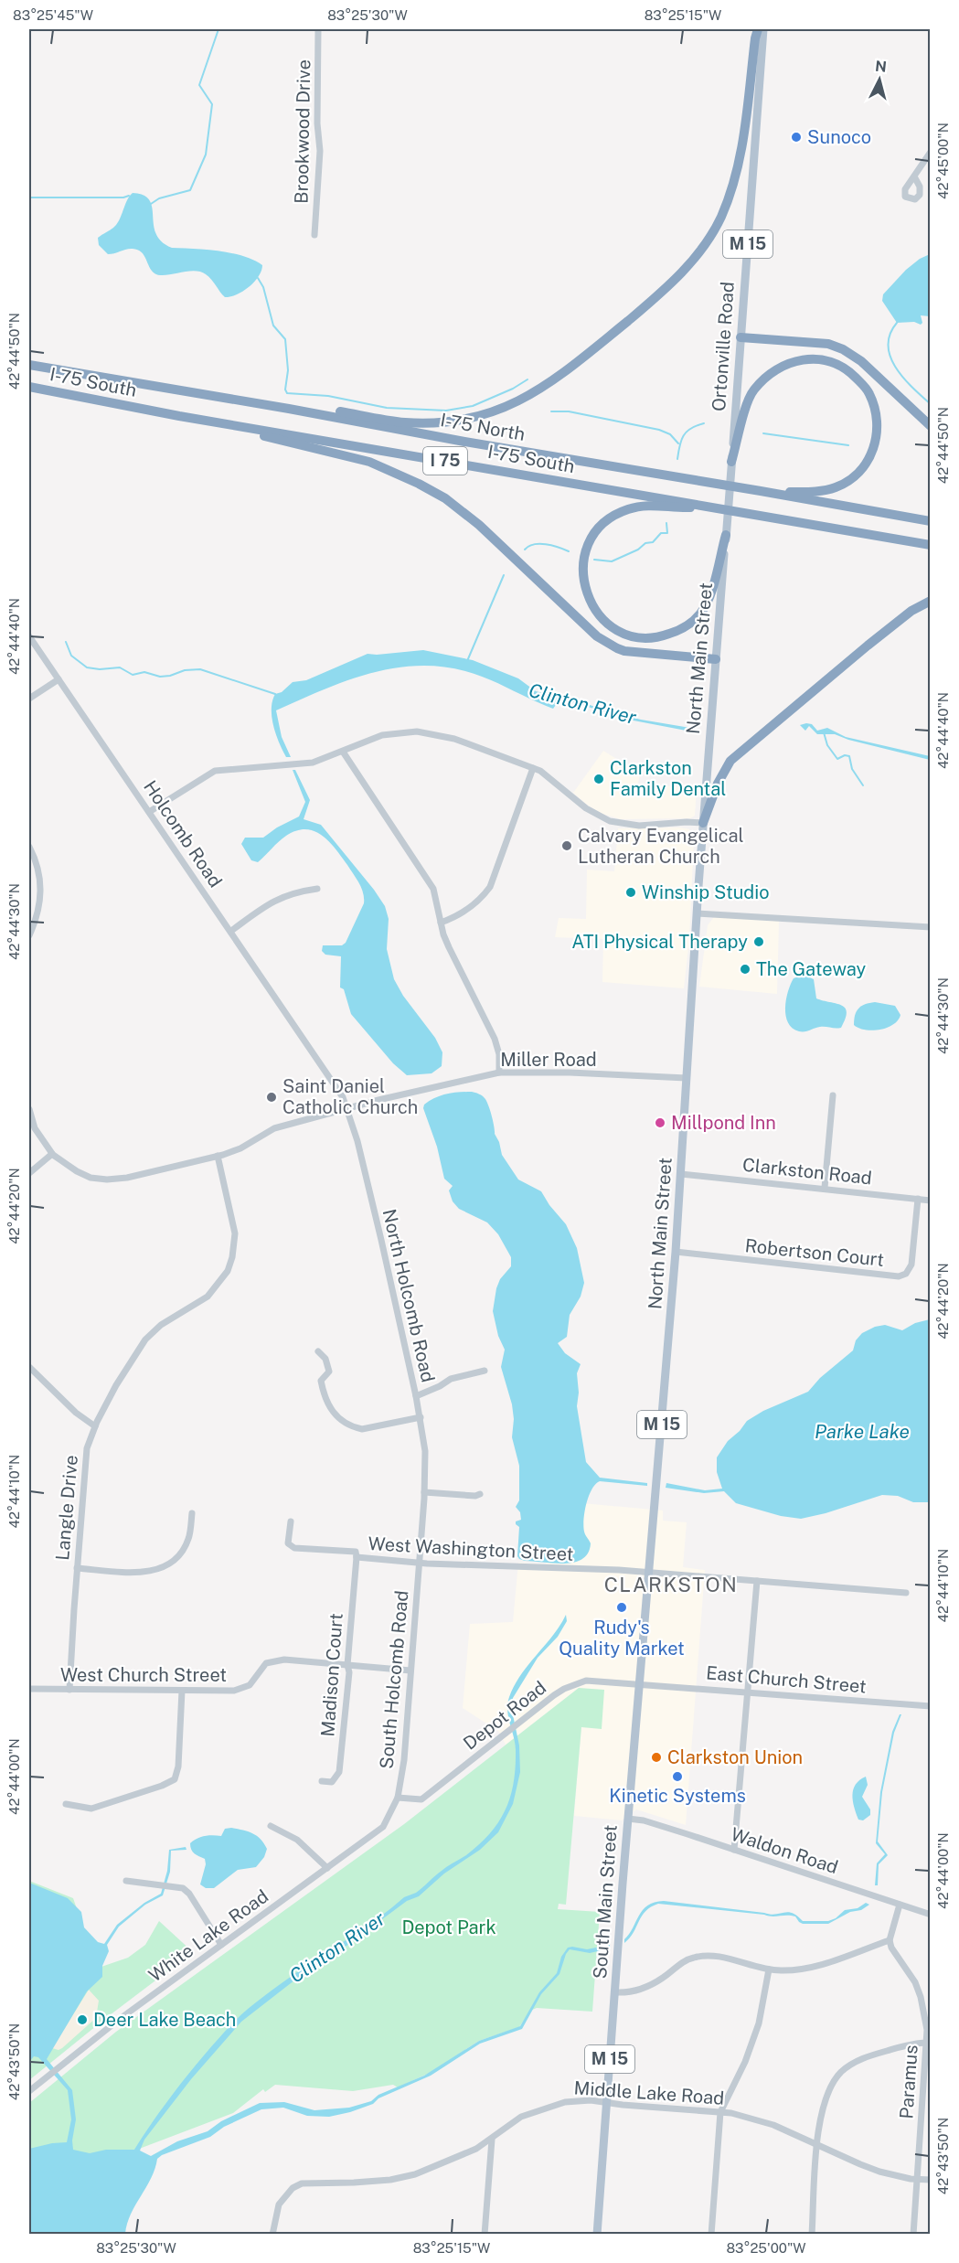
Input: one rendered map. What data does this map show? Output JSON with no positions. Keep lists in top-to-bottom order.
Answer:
{
  "streets": {
    "highway": ["I-75 South", "I-75 North", "I 75"],
    "main road": [
      "M 15",
      "Ortonville Road",
      "North Main Street",
      "South Main Street"
    ],
    "street": [
      "Brookwood Drive",
      "Holcomb Road",
      "Miller Road",
      "Clarkston Road",
      "Robertson Court",
      "North Holcomb Road",
      "Langle Drive",
      "West Washington Street",
      "West Church Street",
      "Madison Court",
      "South Holcomb Road",
      "East Church Street",
      "Depot Road",
      "Waldon Road",
      "White Lake Road",
      "Paramus",
      "Middle Lake Road"
    ]
  },
  "crossings": [
    ["Ortonville Road", "North Main Street"],
    ["North Main Street", "Miller Road"],
    ["North Main Street", "Clarkston Road"],
    ["North Main Street", "Robertson Court"],
    ["North Main Street", "West Washington Street"],
    ["North Main Street", "South Main Street"],
    ["Holcomb Road", "North Holcomb Road"],
    ["Miller Road", "North Holcomb Road"],
    ["Miller Road", "Langle Drive"],
    ["Clarkston Road", "Robertson Court"],
    ["North Holcomb Road", "West Washington Street"],
    ["North Holcomb Road", "South Holcomb Road"],
    ["Langle Drive", "West Church Street"],
    ["West Washington Street", "Madison Court"],
    ["West Washington Street", "South Holcomb Road"],
    ["West Washington Street", "South Main Street"],
    ["West Church Street", "Madison Court"],
    ["West Church Street", "South Holcomb Road"],
    ["South Holcomb Road", "Depot Road"],
    ["South Holcomb Road", "White Lake Road"],
    ["East Church Street", "Depot Road"],
    ["East Church Street", "South Main Street"],
    ["Depot Road", "South Main Street"],
    ["Depot Road", "White Lake Road"],
    ["Waldon Road", "South Main Street"],
    ["South Main Street", "Middle Lake Road"],
    ["Paramus", "Middle Lake Road"]
  ],
  "districts": ["CLARKSTON"],
  "water": ["Clinton River", "Parke Lake"],
  "parks": ["Depot Park"],
  "places": [
    "Sunoco",
    "Clarkston Family Dental",
    "Calvary Evangelical Lutheran Church",
    "Winship Studio",
    "ATI Physical Therapy",
    "The Gateway",
    "Saint Daniel Catholic Church",
    "Millpond Inn",
    "Rudy's Quality Market",
    "Clarkston Union",
    "Kinetic Systems",
    "Deer Lake Beach"
  ],
  "north": "top",
  "coordinates": [
    "83°25'45\"W",
    "83°25'30\"W",
    "83°25'15\"W",
    "42°45'00\"N",
    "42°44'50\"N",
    "42°44'40\"N",
    "42°44'30\"N",
    "42°44'20\"N",
    "42°44'10\"N",
    "42°44'00\"N",
    "42°43'50\"N",
    "83°25'00\"W"
  ]
}
